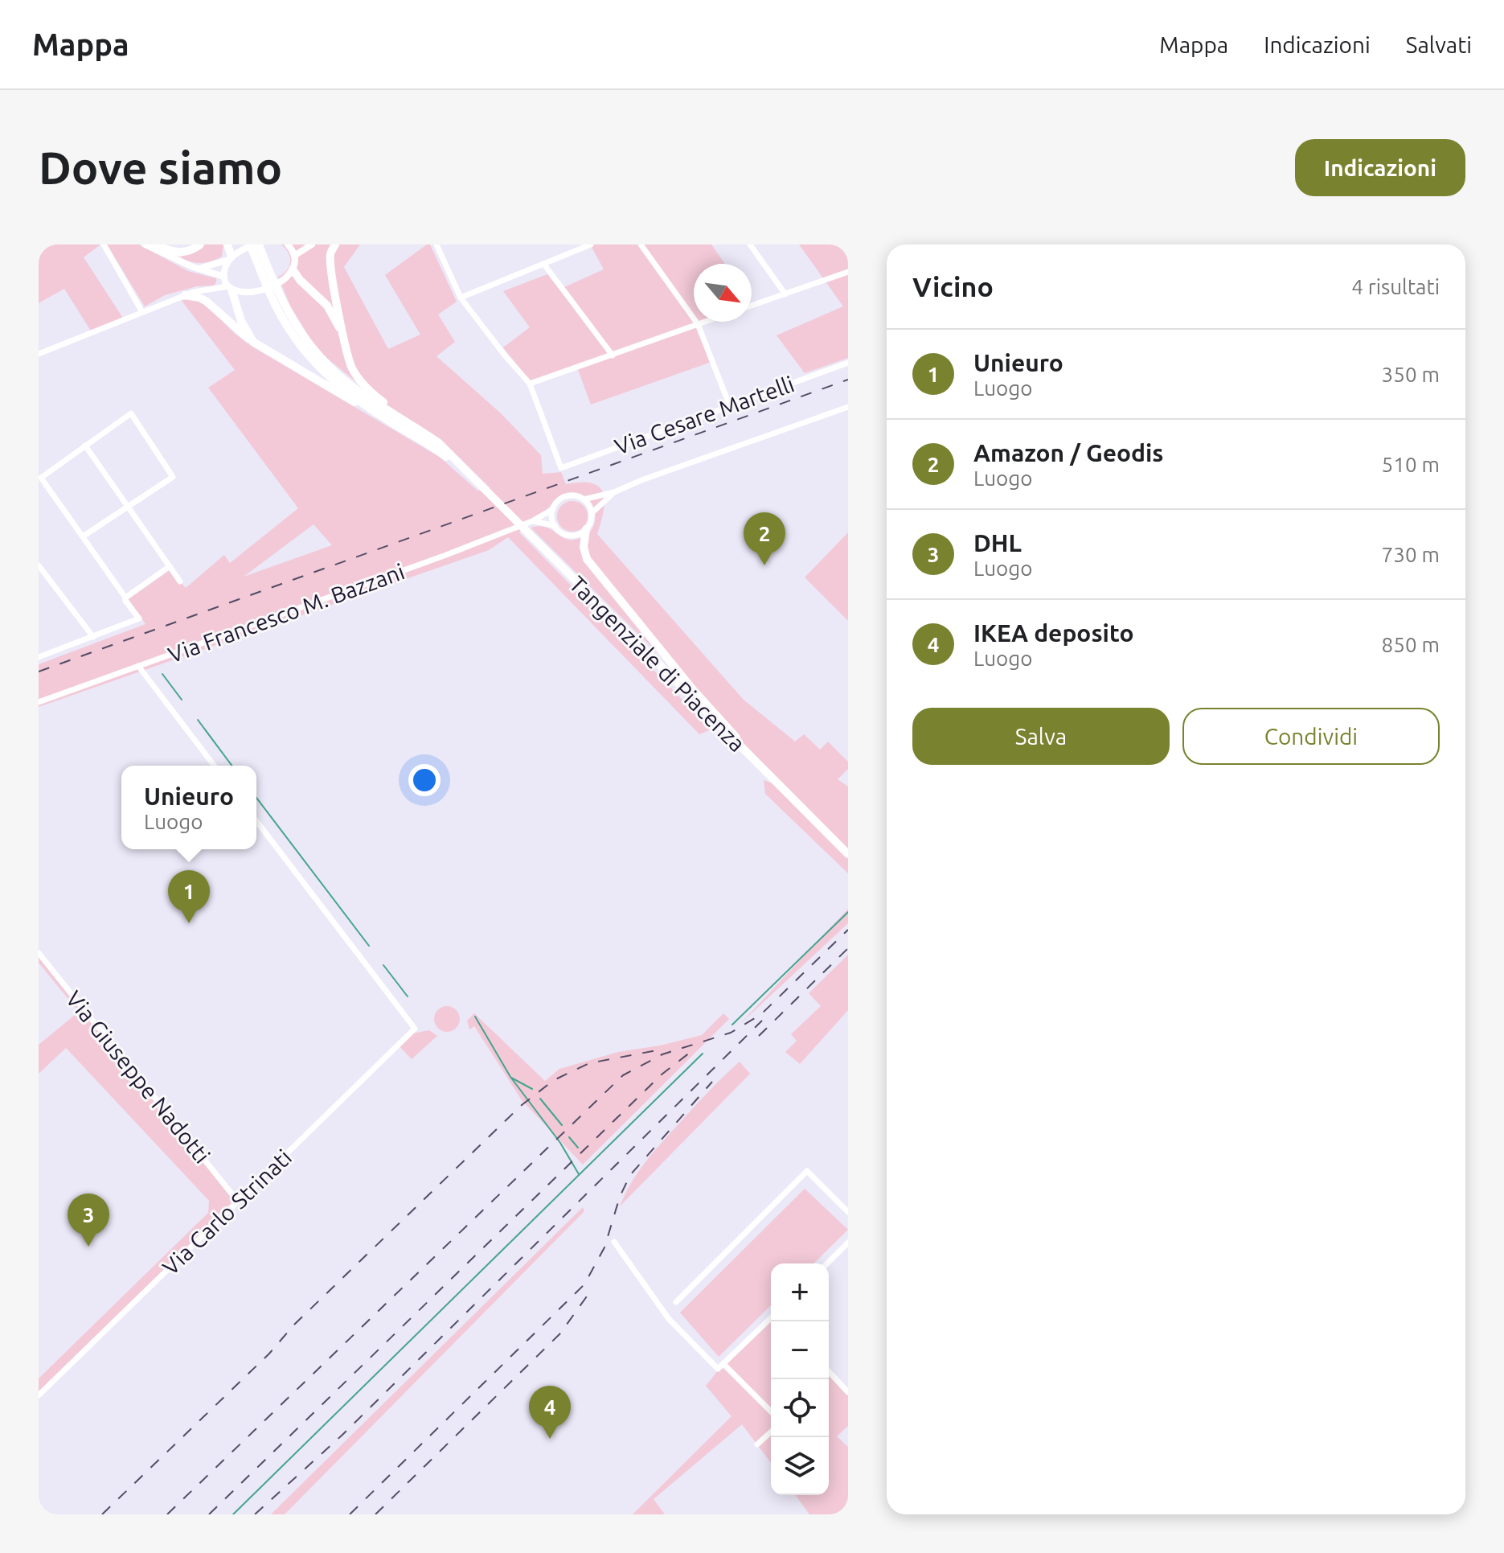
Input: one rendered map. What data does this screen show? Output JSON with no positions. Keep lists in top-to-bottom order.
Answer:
{
  "streets": {
    "highway": ["Tangenziale di Piacenza"],
    "street": [
      "Via Cesare Martelli",
      "Via Francesco M. Bazzani",
      "Via Giuseppe Nadotti",
      "Via Carlo Strinati"
    ]
  },
  "crossings": [
    ["Via Giuseppe Nadotti", "Via Carlo Strinati"]
  ],
  "north": "bottom right",
  "page": {
    "header": "Mappa",
    "nav": ["Mappa", "Indicazioni", "Salvati"],
    "buttons": [
      "Indicazioni",
      ["Salva", "Condividi"]
    ],
    "title": "Dove siamo",
    "heading": ["Vicino", "4 risultati"],
    "list": [
      {
        "mark": "1",
        "name": "Unieuro",
        "note": "Luogo",
        "value": "350 m"
      },
      {
        "mark": "2",
        "name": "Amazon / Geodis",
        "note": "Luogo",
        "value": "510 m"
      },
      {
        "mark": "3",
        "name": "DHL",
        "note": "Luogo",
        "value": "730 m"
      },
      {
        "mark": "4",
        "name": "IKEA deposito",
        "note": "Luogo",
        "value": "850 m"
      }
    ],
    "pins": [
      "2",
      "1",
      "3",
      "4"
    ],
    "popup": ["Unieuro", "Luogo"],
    "map_buttons": ["+", "−"]
  }
}
